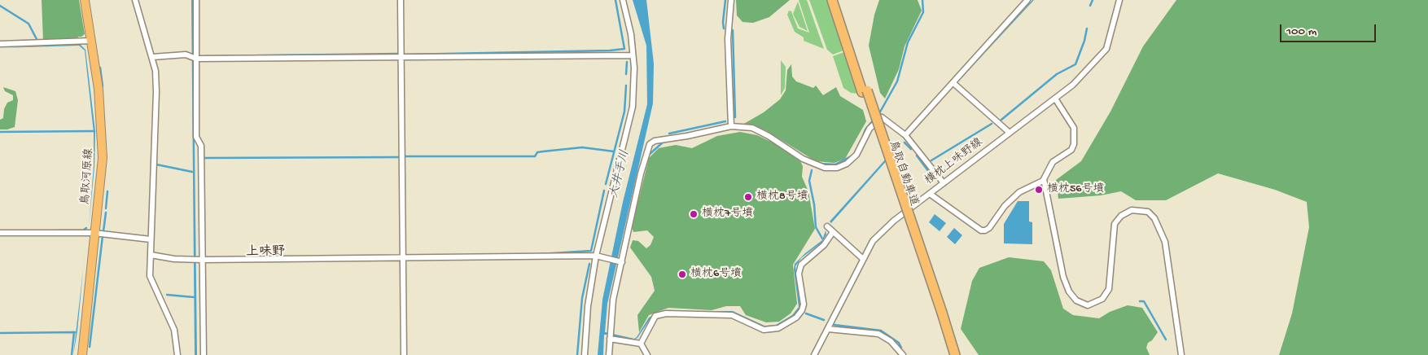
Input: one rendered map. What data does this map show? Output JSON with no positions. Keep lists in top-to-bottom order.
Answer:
{
  "streets": {
    "highway": ["鳥取自動車道"],
    "main road": ["鳥取河原線"],
    "street": ["横枕上味野線"]
  },
  "districts": ["上味野"],
  "water": ["大井手川"],
  "places": [
    "横枕56号墳",
    "横枕8号墳",
    "横枕7号墳",
    "横枕6号墳"
  ],
  "scale_bar": "100 m"
}
